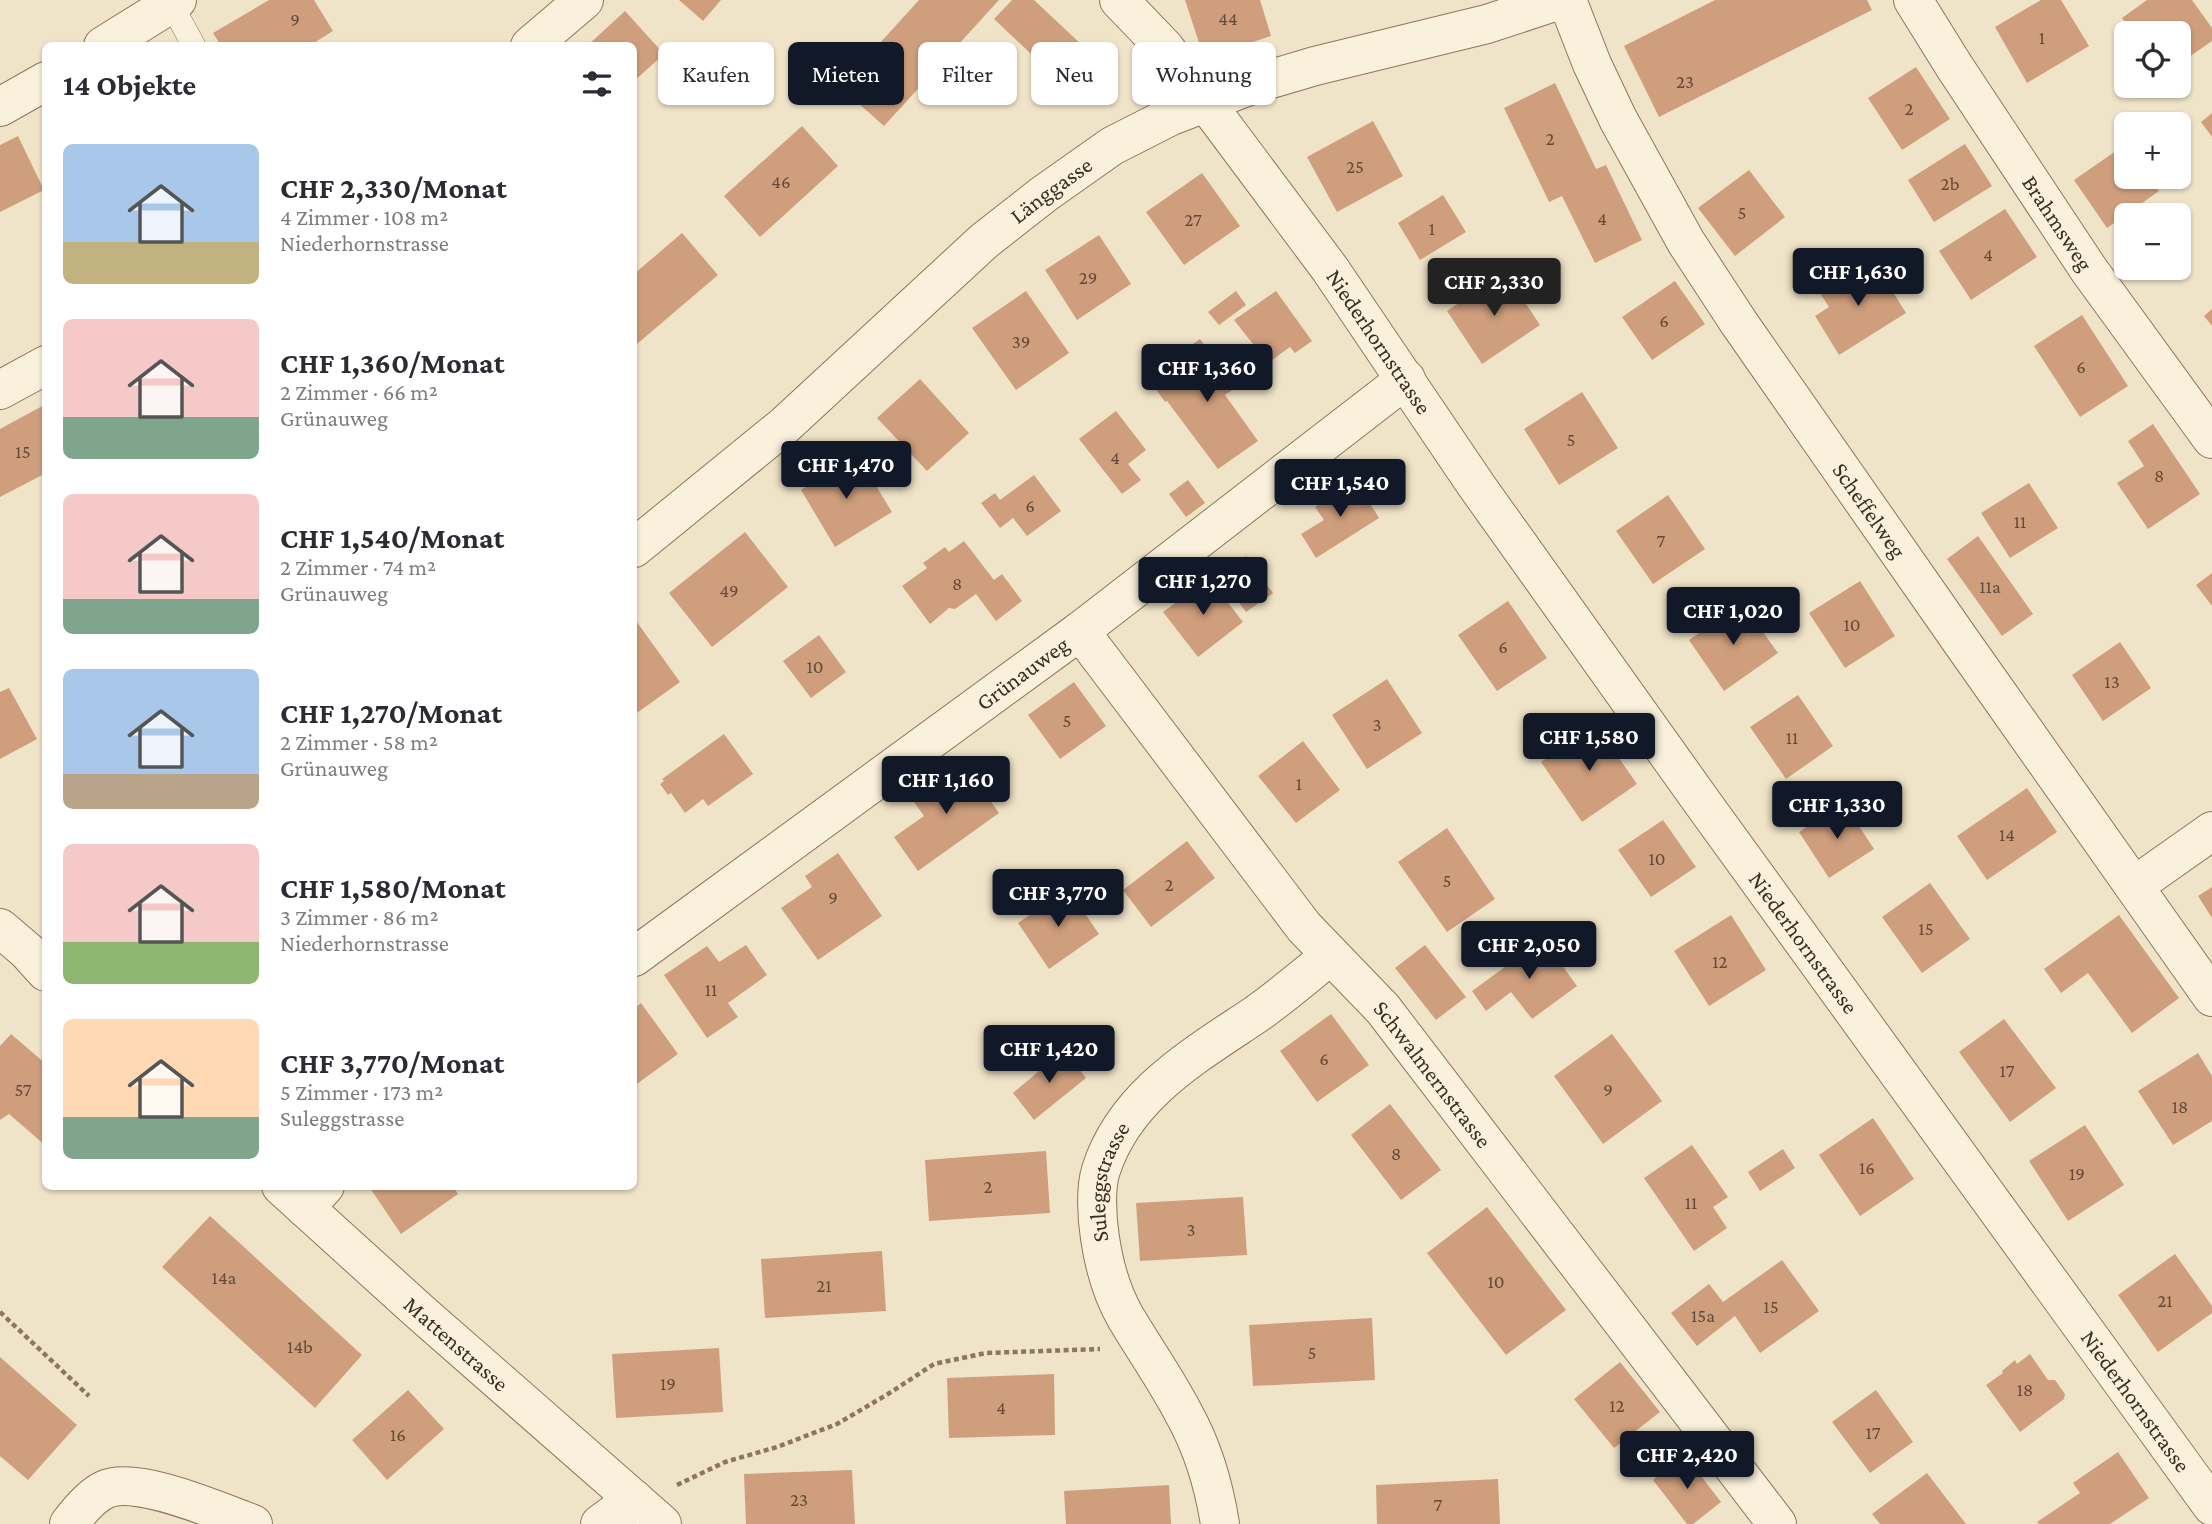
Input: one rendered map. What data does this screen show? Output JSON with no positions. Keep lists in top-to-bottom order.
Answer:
{
  "streets": {
    "street": [
      "Länggasse",
      "Brahmsweg",
      "Niederhornstrasse",
      "Scheffelweg",
      "Grünauweg",
      "Schwalmernstrasse",
      "Suleggstrasse",
      "Mattenstrasse"
    ]
  },
  "crossings": [
    ["Niederhornstrasse", "Grünauweg"],
    ["Grünauweg", "Schwalmernstrasse"],
    ["Schwalmernstrasse", "Suleggstrasse"]
  ],
  "house_numbers": [
    "44",
    "9",
    "1",
    "23",
    "2",
    "2",
    "25",
    "46",
    "2b",
    "5",
    "4",
    "27",
    "1",
    "4",
    "29",
    "6",
    "39",
    "6",
    "5",
    "15",
    "4",
    "8",
    "6",
    "11",
    "7",
    "8",
    "11a",
    "49",
    "10",
    "6",
    "10",
    "13",
    "5",
    "3",
    "11",
    "1",
    "14",
    "10",
    "5",
    "2",
    "9",
    "15",
    "12",
    "11",
    "6",
    "17",
    "57",
    "9",
    "18",
    "8",
    "16",
    "19",
    "2",
    "11",
    "3",
    "14a",
    "10",
    "21",
    "21",
    "15",
    "15a",
    "14b",
    "5",
    "19",
    "18",
    "12",
    "4",
    "17",
    "16",
    "23",
    "7"
  ],
  "page": {
    "map_buttons": ["+", "−"],
    "chip": [
      "Kaufen",
      "Mieten",
      "Filter",
      "Neu",
      "Wohnung"
    ],
    "heading": "14 Objekte",
    "list": [
      {
        "name": "CHF 2,330/Monat",
        "note": "4 Zimmer · 108 m² · Niederhornstrasse"
      },
      {
        "name": "CHF 1,360/Monat",
        "note": "2 Zimmer · 66 m² · Grünauweg"
      },
      {
        "name": "CHF 1,540/Monat",
        "note": "2 Zimmer · 74 m² · Grünauweg"
      },
      {
        "name": "CHF 1,270/Monat",
        "note": "2 Zimmer · 58 m² · Grünauweg"
      },
      {
        "name": "CHF 1,580/Monat",
        "note": "3 Zimmer · 86 m² · Niederhornstrasse"
      },
      {
        "name": "CHF 3,770/Monat",
        "note": "5 Zimmer · 173 m² · Suleggstrasse"
      }
    ],
    "price": [
      "CHF 1,630",
      "CHF 2,330",
      "CHF 1,360",
      "CHF 1,470",
      "CHF 1,540",
      "CHF 1,270",
      "CHF 1,020",
      "CHF 1,580",
      "CHF 1,160",
      "CHF 1,330",
      "CHF 3,770",
      "CHF 2,050",
      "CHF 1,420",
      "CHF 2,420"
    ]
  }
}
